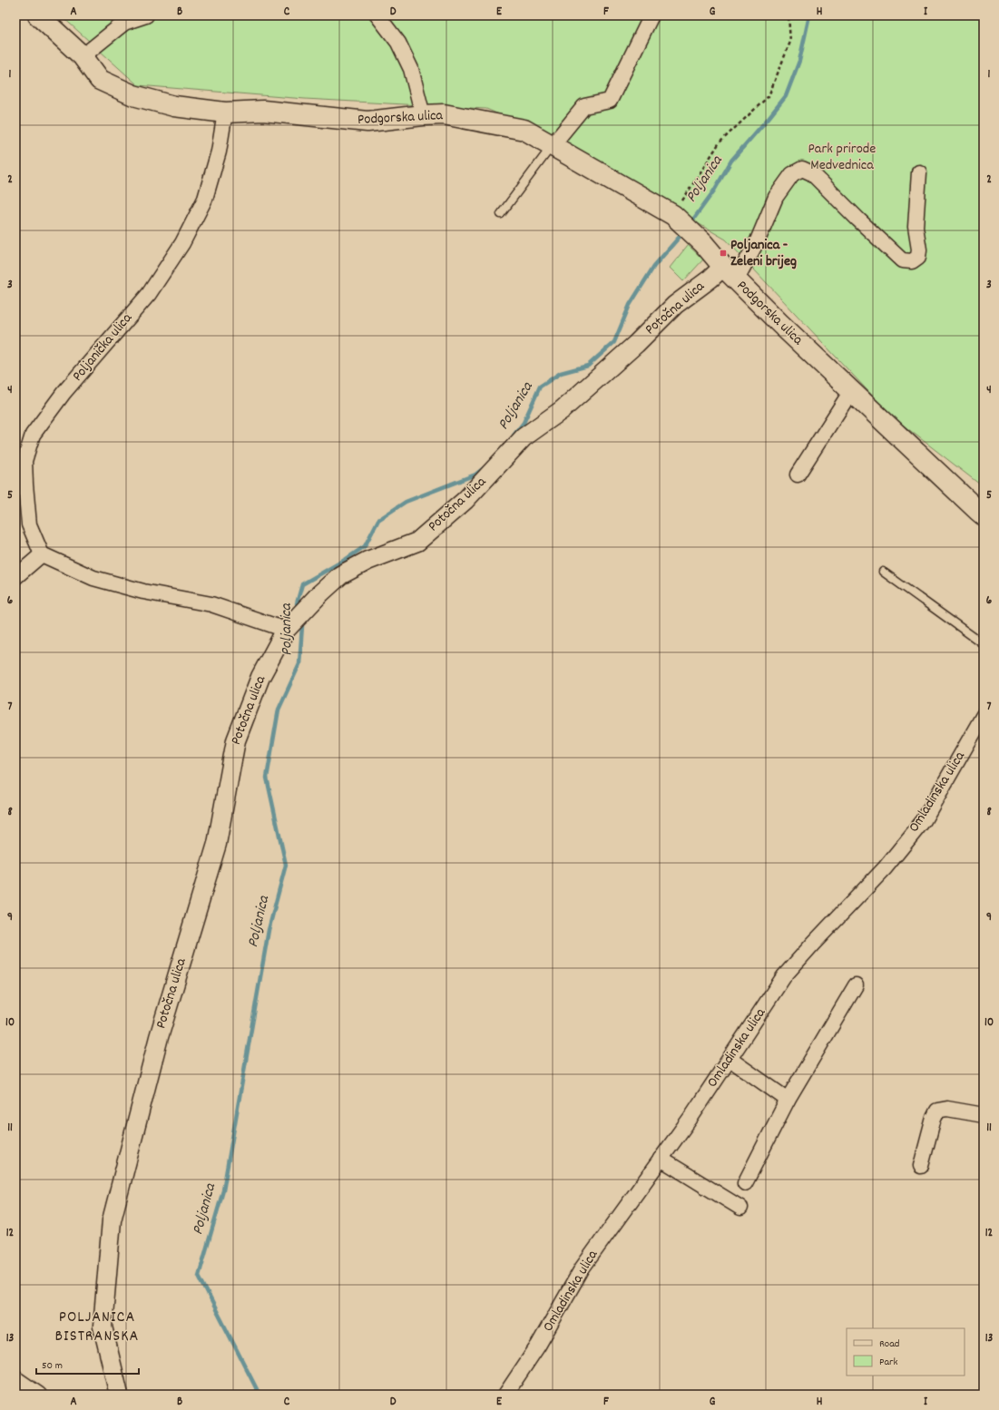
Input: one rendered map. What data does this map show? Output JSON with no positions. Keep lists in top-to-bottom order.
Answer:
{
  "streets": {
    "main road": ["Podgorska ulica"],
    "street": ["Potočna ulica", "Poljanička ulica", "Omladinska ulica"]
  },
  "crossings": [
    ["Podgorska ulica", "Potočna ulica"],
    ["Podgorska ulica", "Poljanička ulica"]
  ],
  "districts": ["POLJANICA BISTRANSKA"],
  "water": ["Poljanica"],
  "parks": ["Park prirode Medvednica"],
  "places": {
    "transit": ["Poljanica - Zeleni brijeg"]
  },
  "legend": ["Road", "Park"],
  "scale_bar": "50 m",
  "grid": {
    "columns": [
      "A",
      "B",
      "C",
      "D",
      "E",
      "F",
      "G",
      "H",
      "I"
    ],
    "rows": [
      "1",
      "2",
      "3",
      "4",
      "5",
      "6",
      "7",
      "8",
      "9",
      "10",
      "11",
      "12",
      "13"
    ]
  }
}
